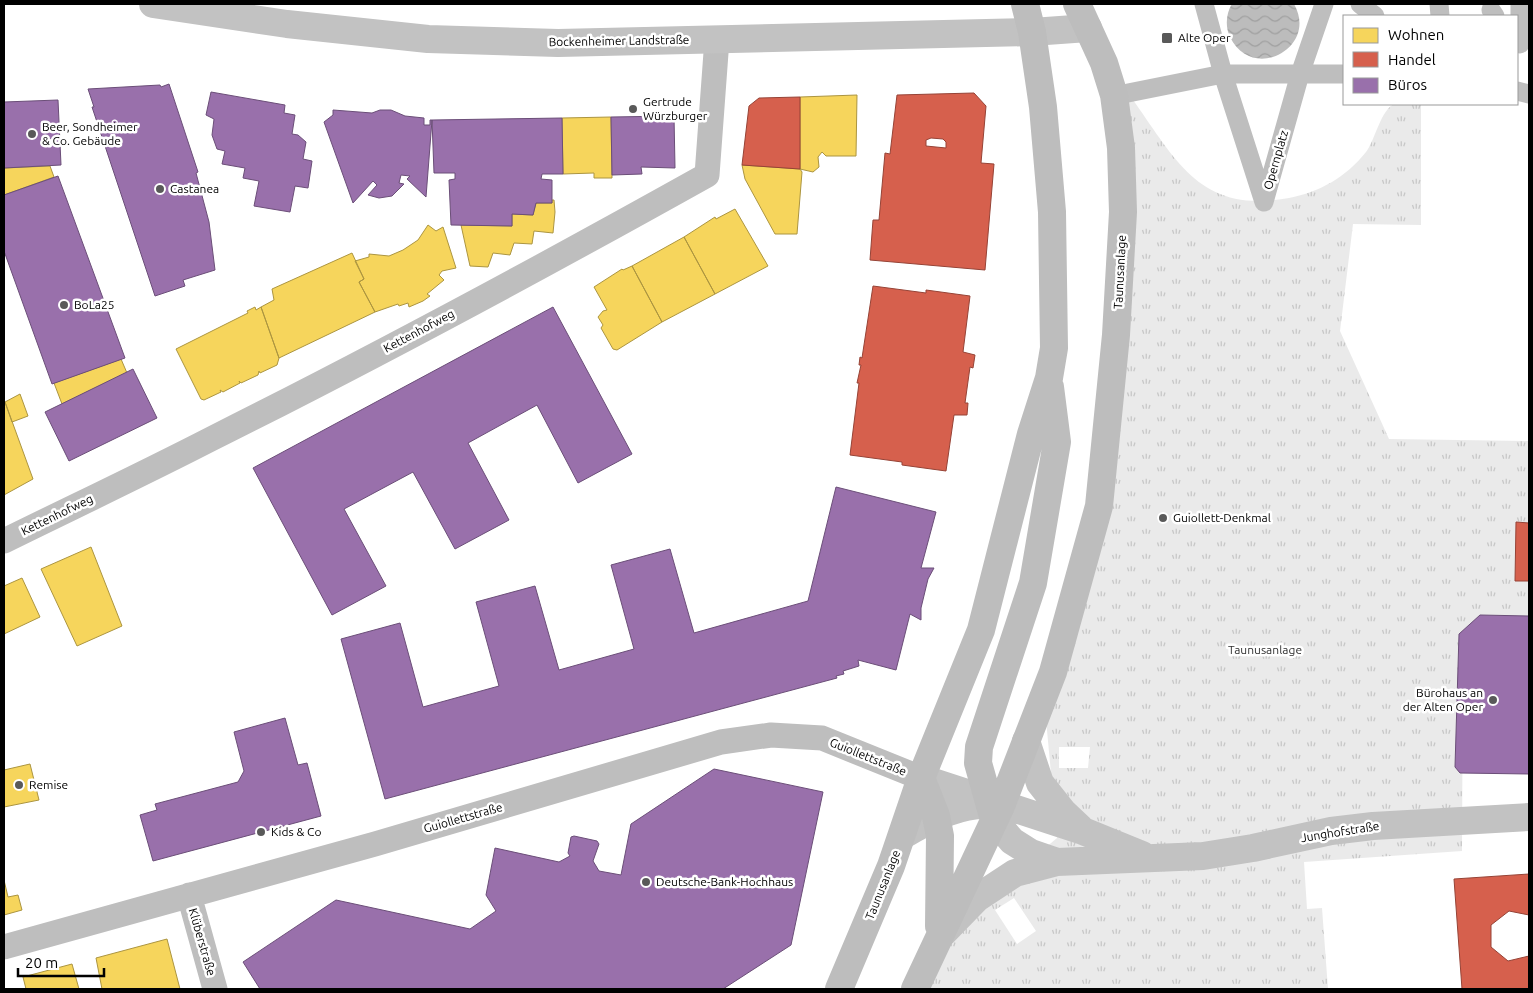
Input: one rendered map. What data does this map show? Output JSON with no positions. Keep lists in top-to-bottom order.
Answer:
{
  "streets": {
    "main road": ["Bockenheimer Landstraße", "Taunusanlage", "Junghofstraße"],
    "street": [
      "Opernplatz",
      "Kettenhofweg",
      "Guiollettstraße",
      "Klüberstraße"
    ]
  },
  "crossings": [
    ["Bockenheimer Landstraße", "Taunusanlage"],
    ["Bockenheimer Landstraße", "Kettenhofweg"],
    ["Taunusanlage", "Guiollettstraße"],
    ["Taunusanlage", "Junghofstraße"],
    ["Guiollettstraße", "Klüberstraße"]
  ],
  "parks": ["Taunusanlage"],
  "places": {
    "transit": ["Alte Oper"],
    "other": [
      "Gertrude Würzburger",
      "Beer, Sondheimer & Co. Gebäude",
      "Castanea",
      "BoLa25",
      "Guiollett-Denkmal",
      "Bürohaus an der Alten Oper",
      "Remise",
      "Kids & Co",
      "Deutsche-Bank-Hochhaus"
    ]
  },
  "legend": ["Wohnen", "Handel", "Büros"],
  "scale_bar": "20 m"
}
